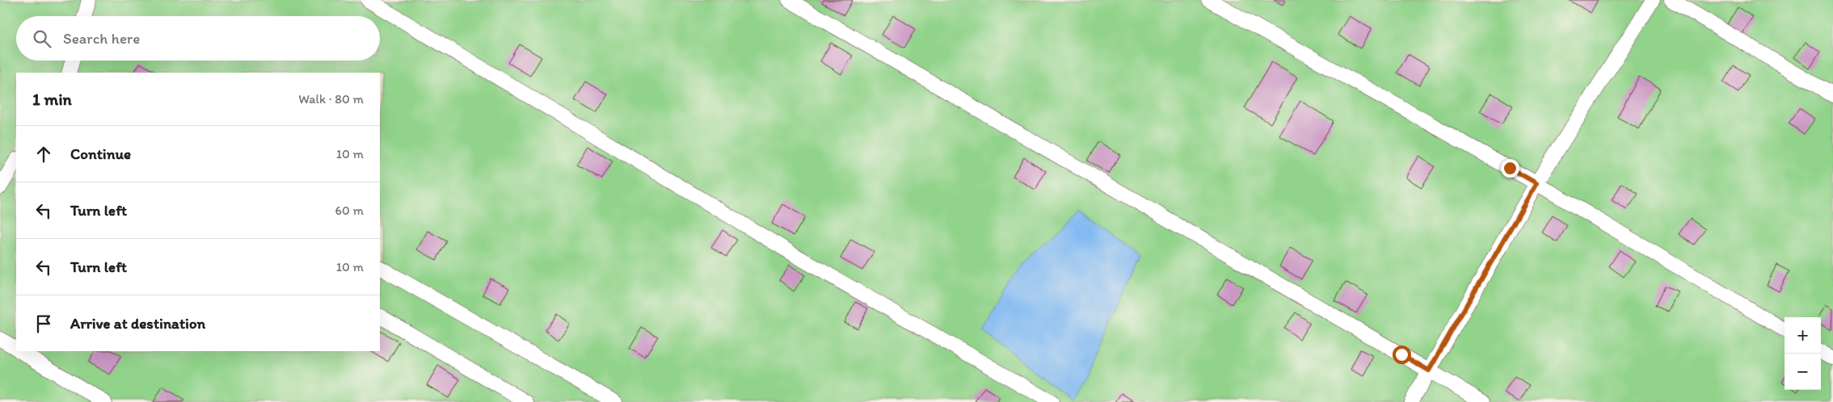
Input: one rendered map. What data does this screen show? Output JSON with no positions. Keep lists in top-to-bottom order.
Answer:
{
  "page": {
    "search": "Search here",
    "heading": ["1 min", "Walk · 80 m"],
    "list": [
      ["Continue", "10 m"],
      ["Turn left", "60 m"],
      ["Turn left", "10 m"],
      "Arrive at destination"
    ],
    "map_buttons": ["+", "−"]
  }
}
